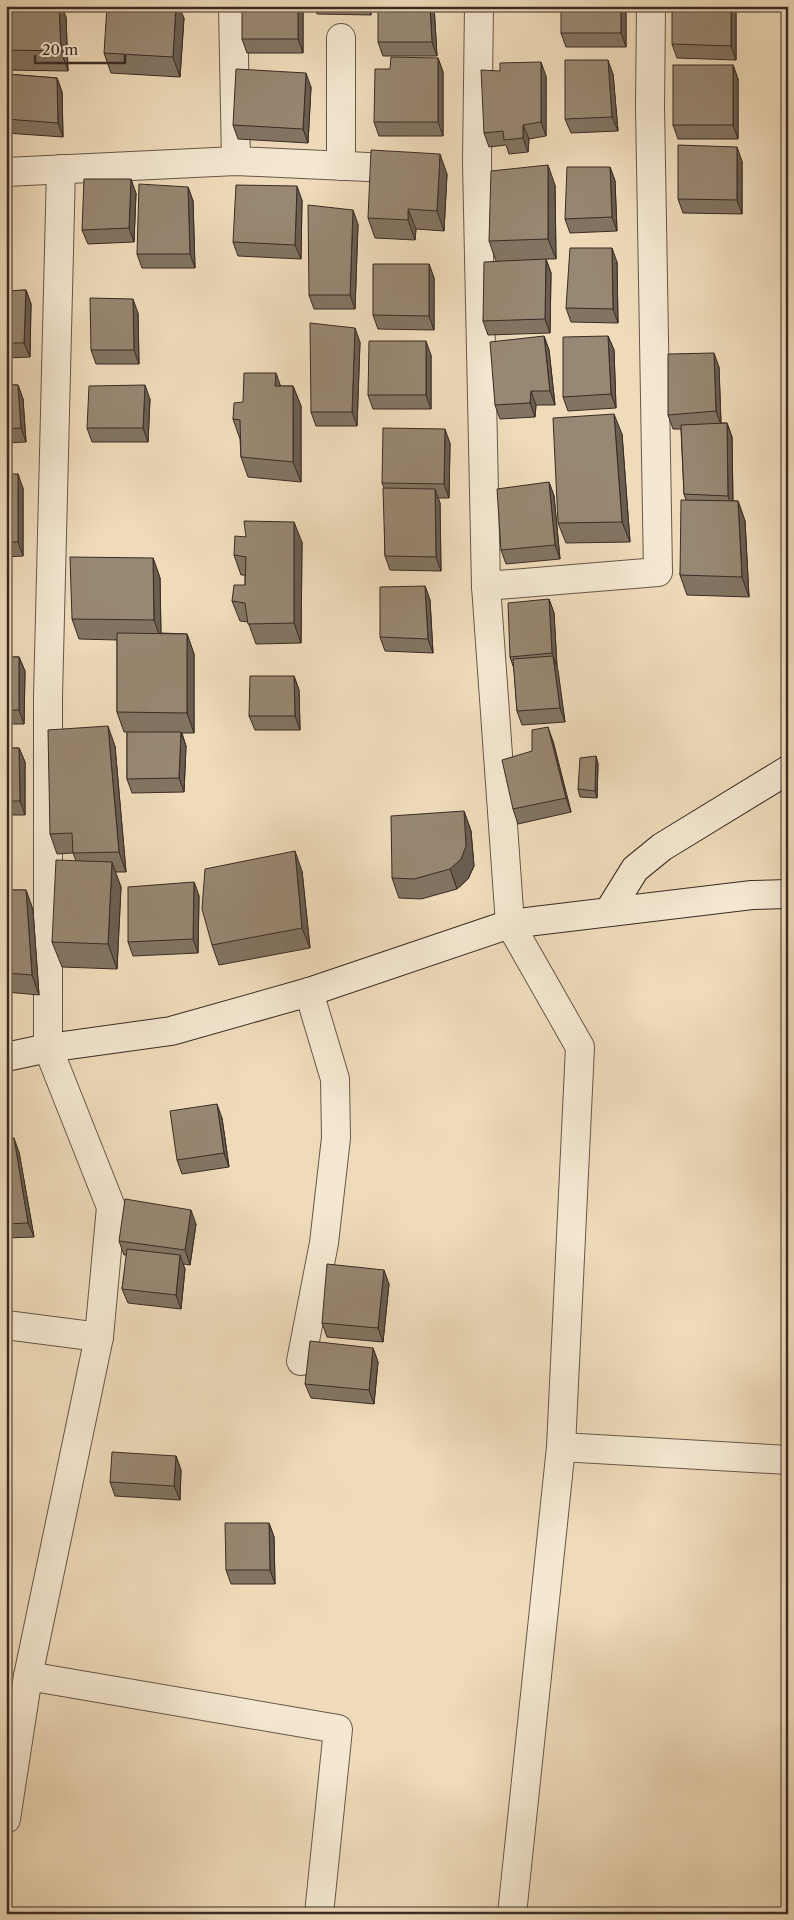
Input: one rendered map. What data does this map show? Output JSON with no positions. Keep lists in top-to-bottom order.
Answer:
{
  "scale_bar": "20 m"
}
